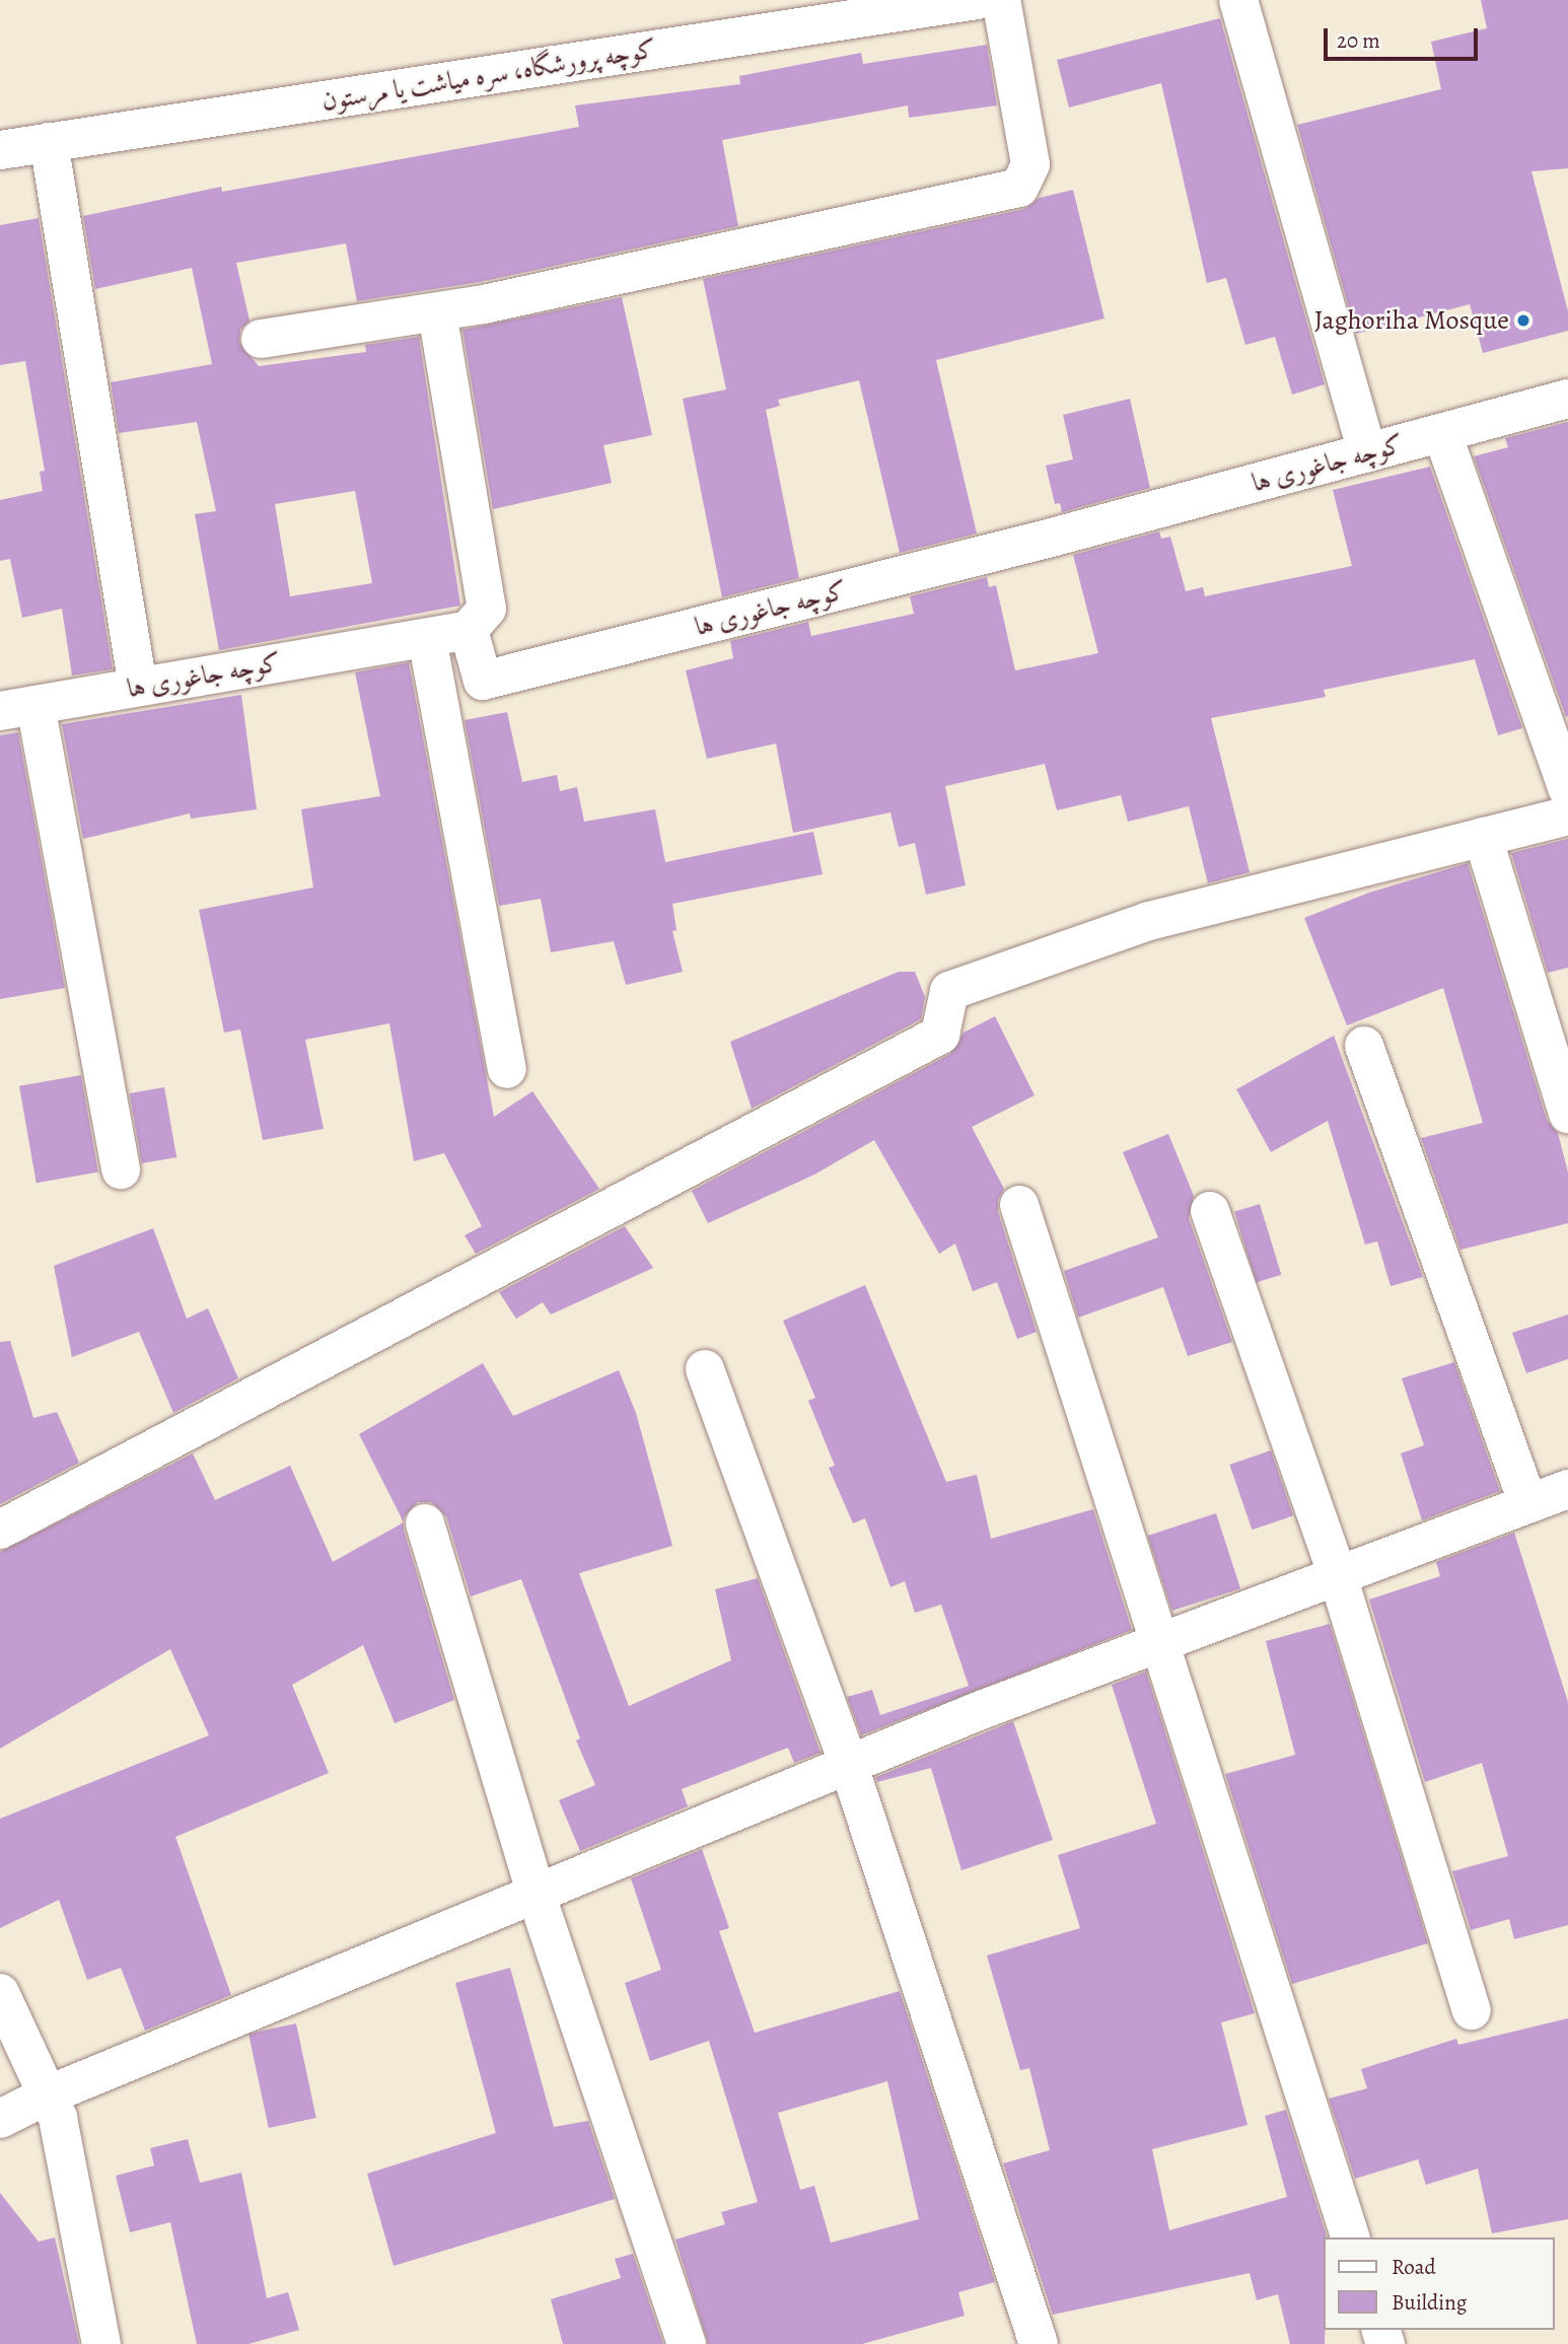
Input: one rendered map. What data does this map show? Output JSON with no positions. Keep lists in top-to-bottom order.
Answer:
{
  "streets": {
    "street": ["کوچه پرورشگاه، سره میاشت یا مرستون", "کوچه جاغوری ها"]
  },
  "places": ["Jaghoriha Mosque"],
  "legend": ["Road", "Building"],
  "scale_bar": "20 m"
}
